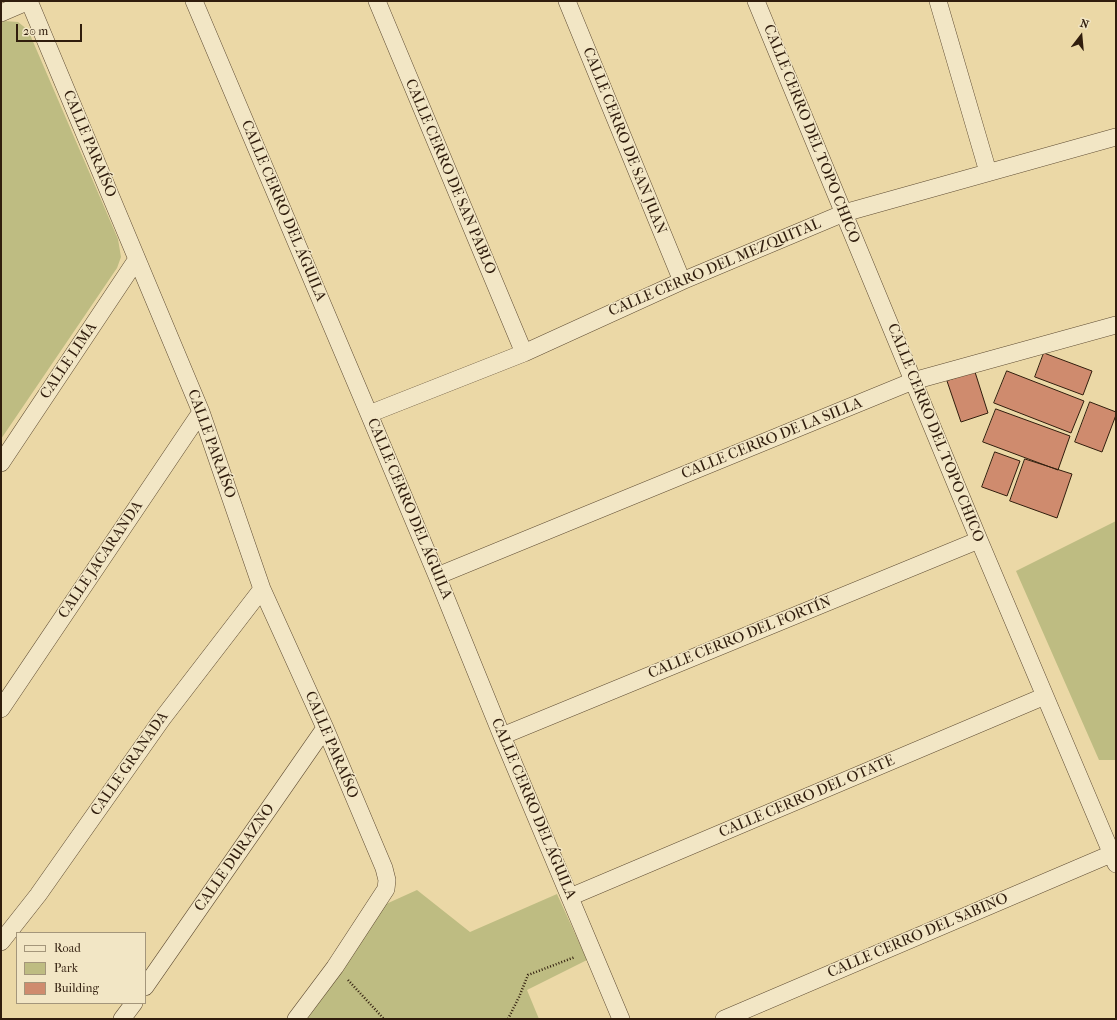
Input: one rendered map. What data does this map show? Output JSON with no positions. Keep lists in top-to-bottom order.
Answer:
{
  "streets": {
    "street": [
      "CALLE CERRO DEL TOPO CHICO",
      "CALLE CERRO DE SAN JUAN",
      "CALLE PARAÍSO",
      "CALLE CERRO DE SAN PABLO",
      "CALLE CERRO DEL ÁGUILA",
      "CALLE CERRO DEL MEZQUITAL",
      "CALLE LIMA",
      "CALLE CERRO DE LA SILLA",
      "CALLE JACARANDA",
      "CALLE CERRO DEL FORTÍN",
      "CALLE GRANADA",
      "CALLE CERRO DEL OTATE",
      "CALLE DURAZNO",
      "CALLE CERRO DEL SABINO"
    ]
  },
  "crossings": [
    ["CALLE CERRO DEL TOPO CHICO", "CALLE CERRO DEL MEZQUITAL"],
    ["CALLE CERRO DEL TOPO CHICO", "CALLE CERRO DE LA SILLA"],
    ["CALLE CERRO DEL TOPO CHICO", "CALLE CERRO DEL FORTÍN"],
    ["CALLE CERRO DEL TOPO CHICO", "CALLE CERRO DEL OTATE"],
    ["CALLE CERRO DEL TOPO CHICO", "CALLE CERRO DEL SABINO"],
    ["CALLE CERRO DE SAN JUAN", "CALLE CERRO DEL MEZQUITAL"],
    ["CALLE PARAÍSO", "CALLE LIMA"],
    ["CALLE PARAÍSO", "CALLE JACARANDA"],
    ["CALLE PARAÍSO", "CALLE GRANADA"],
    ["CALLE PARAÍSO", "CALLE DURAZNO"],
    ["CALLE CERRO DE SAN PABLO", "CALLE CERRO DEL MEZQUITAL"],
    ["CALLE CERRO DEL ÁGUILA", "CALLE CERRO DEL MEZQUITAL"],
    ["CALLE CERRO DEL ÁGUILA", "CALLE CERRO DE LA SILLA"],
    ["CALLE CERRO DEL ÁGUILA", "CALLE CERRO DEL FORTÍN"],
    ["CALLE CERRO DEL ÁGUILA", "CALLE CERRO DEL OTATE"]
  ],
  "legend": ["Road", "Park", "Building"],
  "scale_bar": "20 m",
  "north": "top"
}
